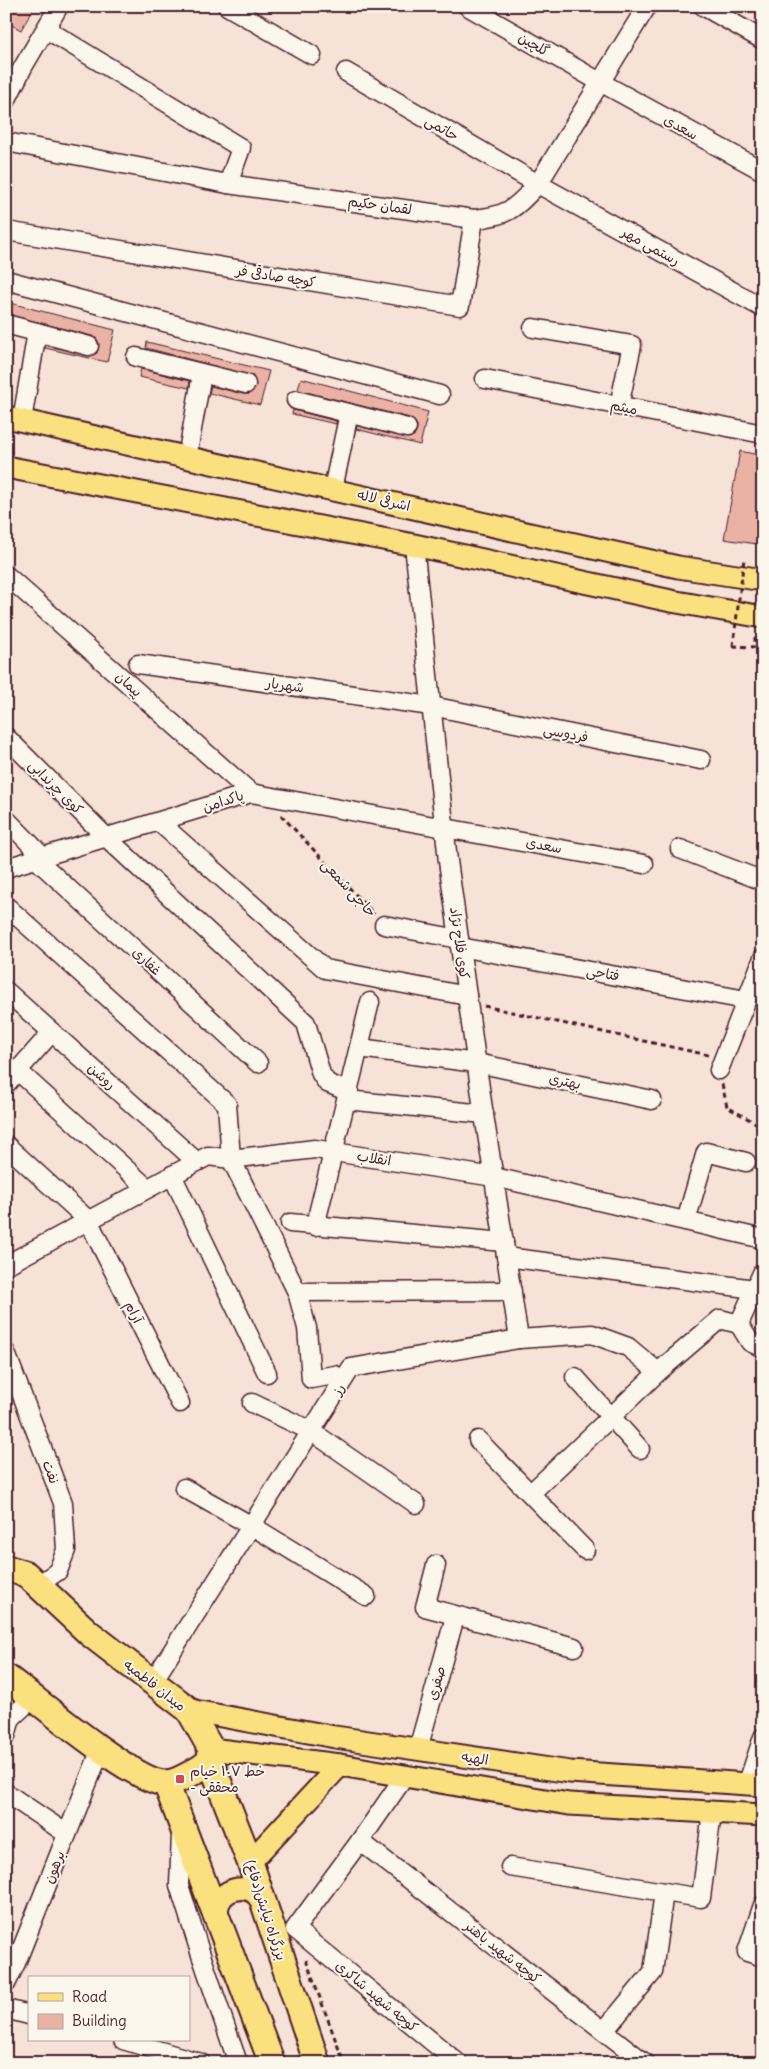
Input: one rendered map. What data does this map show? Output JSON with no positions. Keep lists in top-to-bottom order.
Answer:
{
  "streets": {
    "highway": ["میدان فاطمیه", "بزرگراه نیایش(دفاع)"],
    "main road": ["اشرفی لاله", "الهیه"],
    "street": [
      "گلچین",
      "سعدی",
      "حاتمی",
      "لقمان حکیم",
      "رستمی مهر",
      "کوچه صادقی فر",
      "میثم",
      "پیمان",
      "شهریار",
      "فردوسی",
      "کوی چرندابی",
      "پاکدامن",
      "حاجی شمعی",
      "کوی فلاح نژاد",
      "غفاری",
      "فتاحی",
      "روشن",
      "بهتری",
      "انقلاب",
      "آرام",
      "رز",
      "نفت",
      "صفری",
      "برهون",
      "کوچه شهید باهنر",
      "کوچه شهید شاکری"
    ]
  },
  "crossings": [
    ["گلچین", "سعدی"],
    ["گلچین", "لقمان حکیم"],
    ["سعدی", "لقمان حکیم"],
    ["سعدی", "پاکدامن"],
    ["سعدی", "کوی فلاح نژاد"],
    ["حاتمی", "لقمان حکیم"],
    ["حاتمی", "رستمی مهر"],
    ["لقمان حکیم", "رستمی مهر"],
    ["لقمان حکیم", "کوچه صادقی فر"],
    ["پیمان", "پاکدامن"],
    ["پیمان", "حاجی شمعی"],
    ["شهریار", "فردوسی"],
    ["شهریار", "کوی فلاح نژاد"],
    ["فردوسی", "کوی فلاح نژاد"],
    ["کوی چرندابی", "پاکدامن"],
    ["کوی چرندابی", "کوی فلاح نژاد"],
    ["پاکدامن", "حاجی شمعی"],
    ["پاکدامن", "کوی فلاح نژاد"],
    ["پاکدامن", "غفاری"],
    ["حاجی شمعی", "کوی فلاح نژاد"],
    ["حاجی شمعی", "فتاحی"],
    ["کوی فلاح نژاد", "فتاحی"],
    ["کوی فلاح نژاد", "بهتری"],
    ["کوی فلاح نژاد", "انقلاب"],
    ["کوی فلاح نژاد", "رز"],
    ["روشن", "انقلاب"],
    ["انقلاب", "آرام"],
    ["رز", "میدان فاطمیه"],
    ["نفت", "میدان فاطمیه"],
    ["صفری", "الهیه"],
    ["میدان فاطمیه", "الهیه"],
    ["میدان فاطمیه", "بزرگراه نیایش(دفاع)"]
  ],
  "places": {
    "transit": ["خط ۱۰۷ خیام - محققی"]
  },
  "legend": ["Road", "Building"]
}
